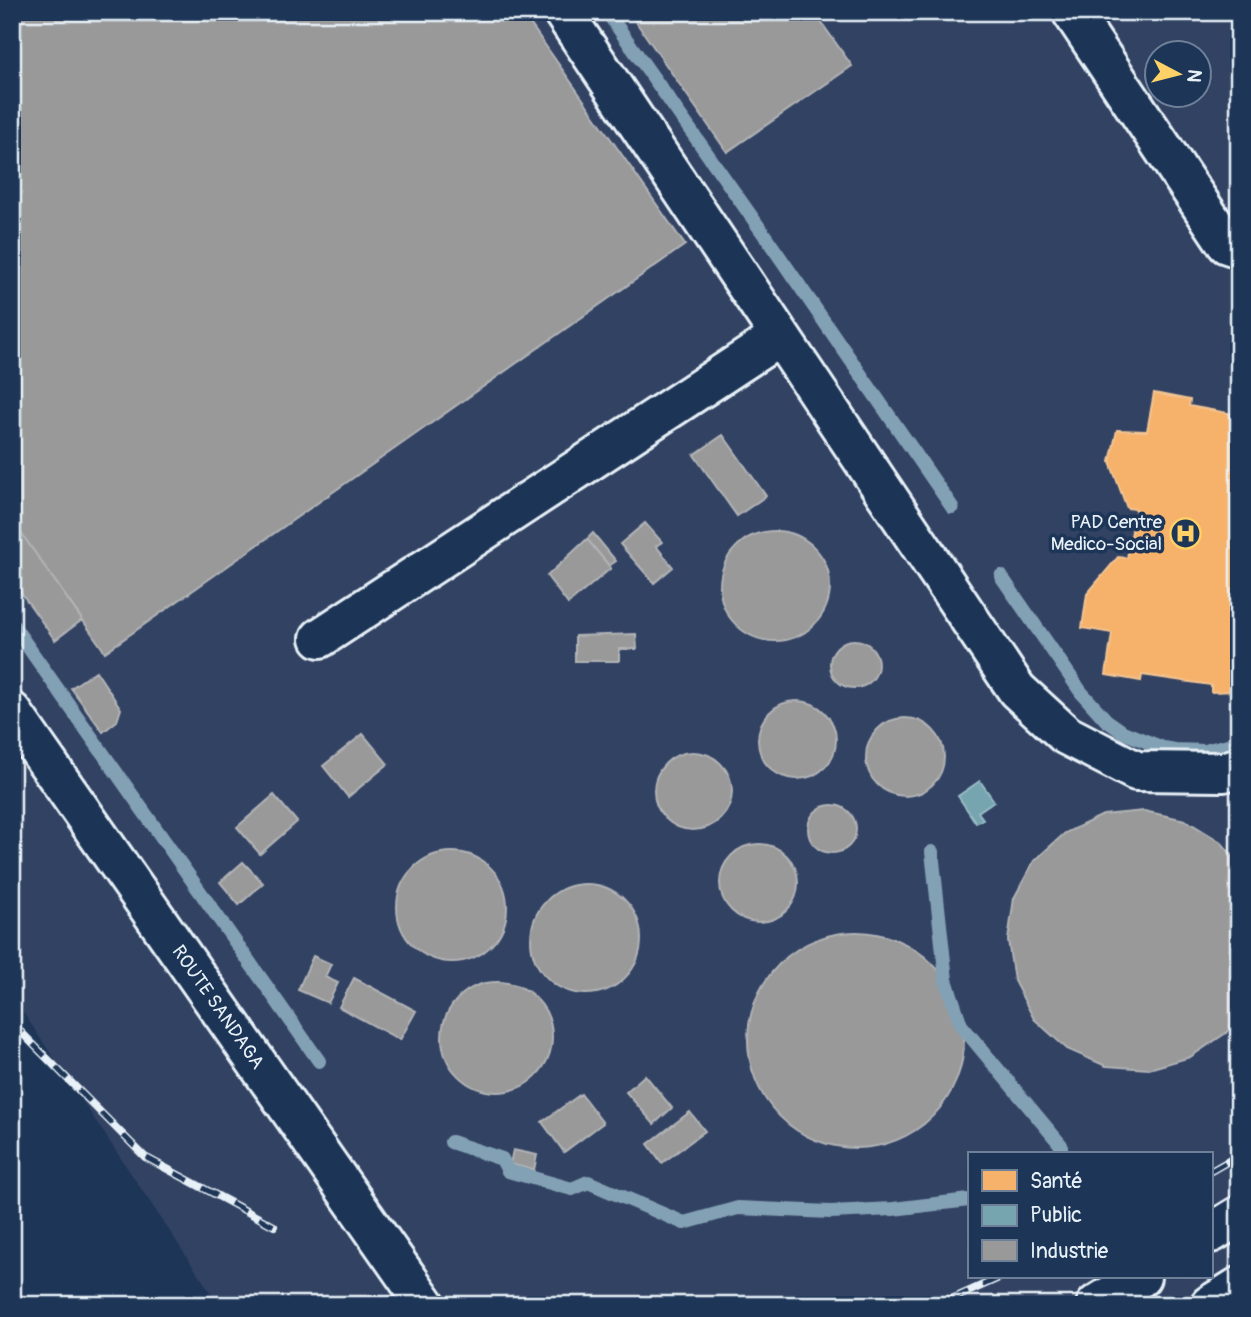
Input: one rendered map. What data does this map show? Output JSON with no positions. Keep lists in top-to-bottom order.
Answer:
{
  "streets": {
    "main road": ["ROUTE SANDAGA"]
  },
  "places": {
    "hospital": ["PAD Centre Medico-Social"]
  },
  "legend": ["Santé", "Public", "Industrie"],
  "north": "right"
}
